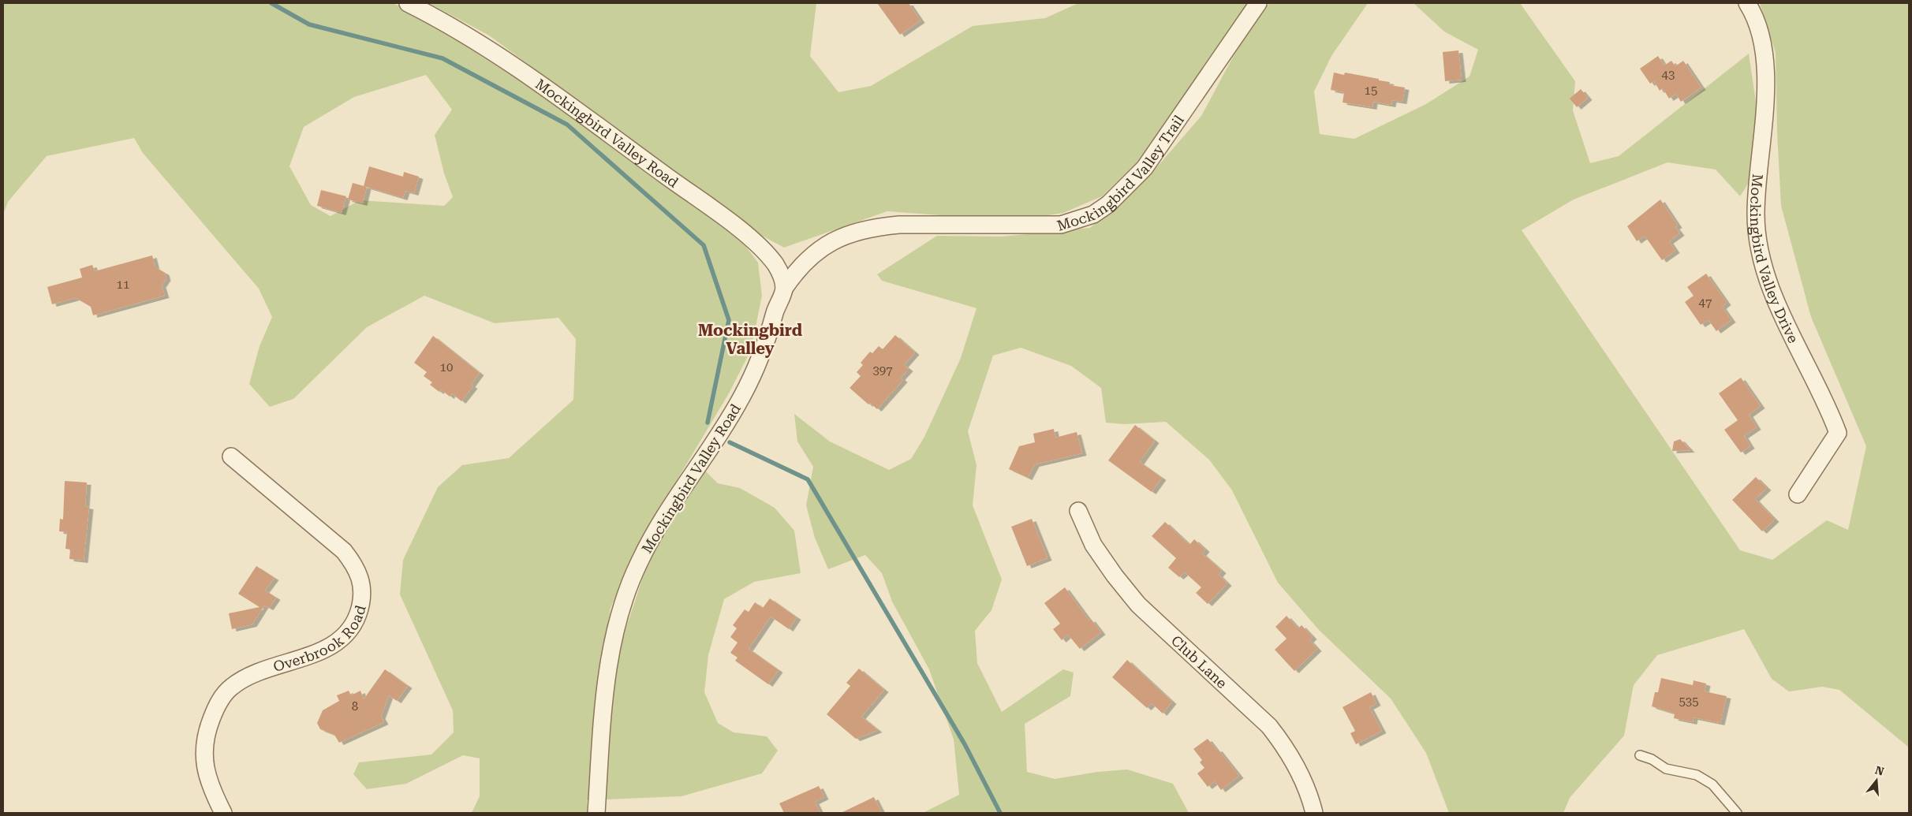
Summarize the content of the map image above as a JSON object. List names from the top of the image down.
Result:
{
  "streets": {
    "street": [
      "Mockingbird Valley Road",
      "Mockingbird Valley Trail",
      "Mockingbird Valley Drive",
      "Overbrook Road",
      "Club Lane"
    ]
  },
  "crossings": [
    ["Mockingbird Valley Road", "Mockingbird Valley Trail"]
  ],
  "districts": ["Mockingbird Valley"],
  "house_numbers": [
    "43",
    "15",
    "11",
    "47",
    "10",
    "397",
    "535",
    "8"
  ],
  "north": "top"
}
